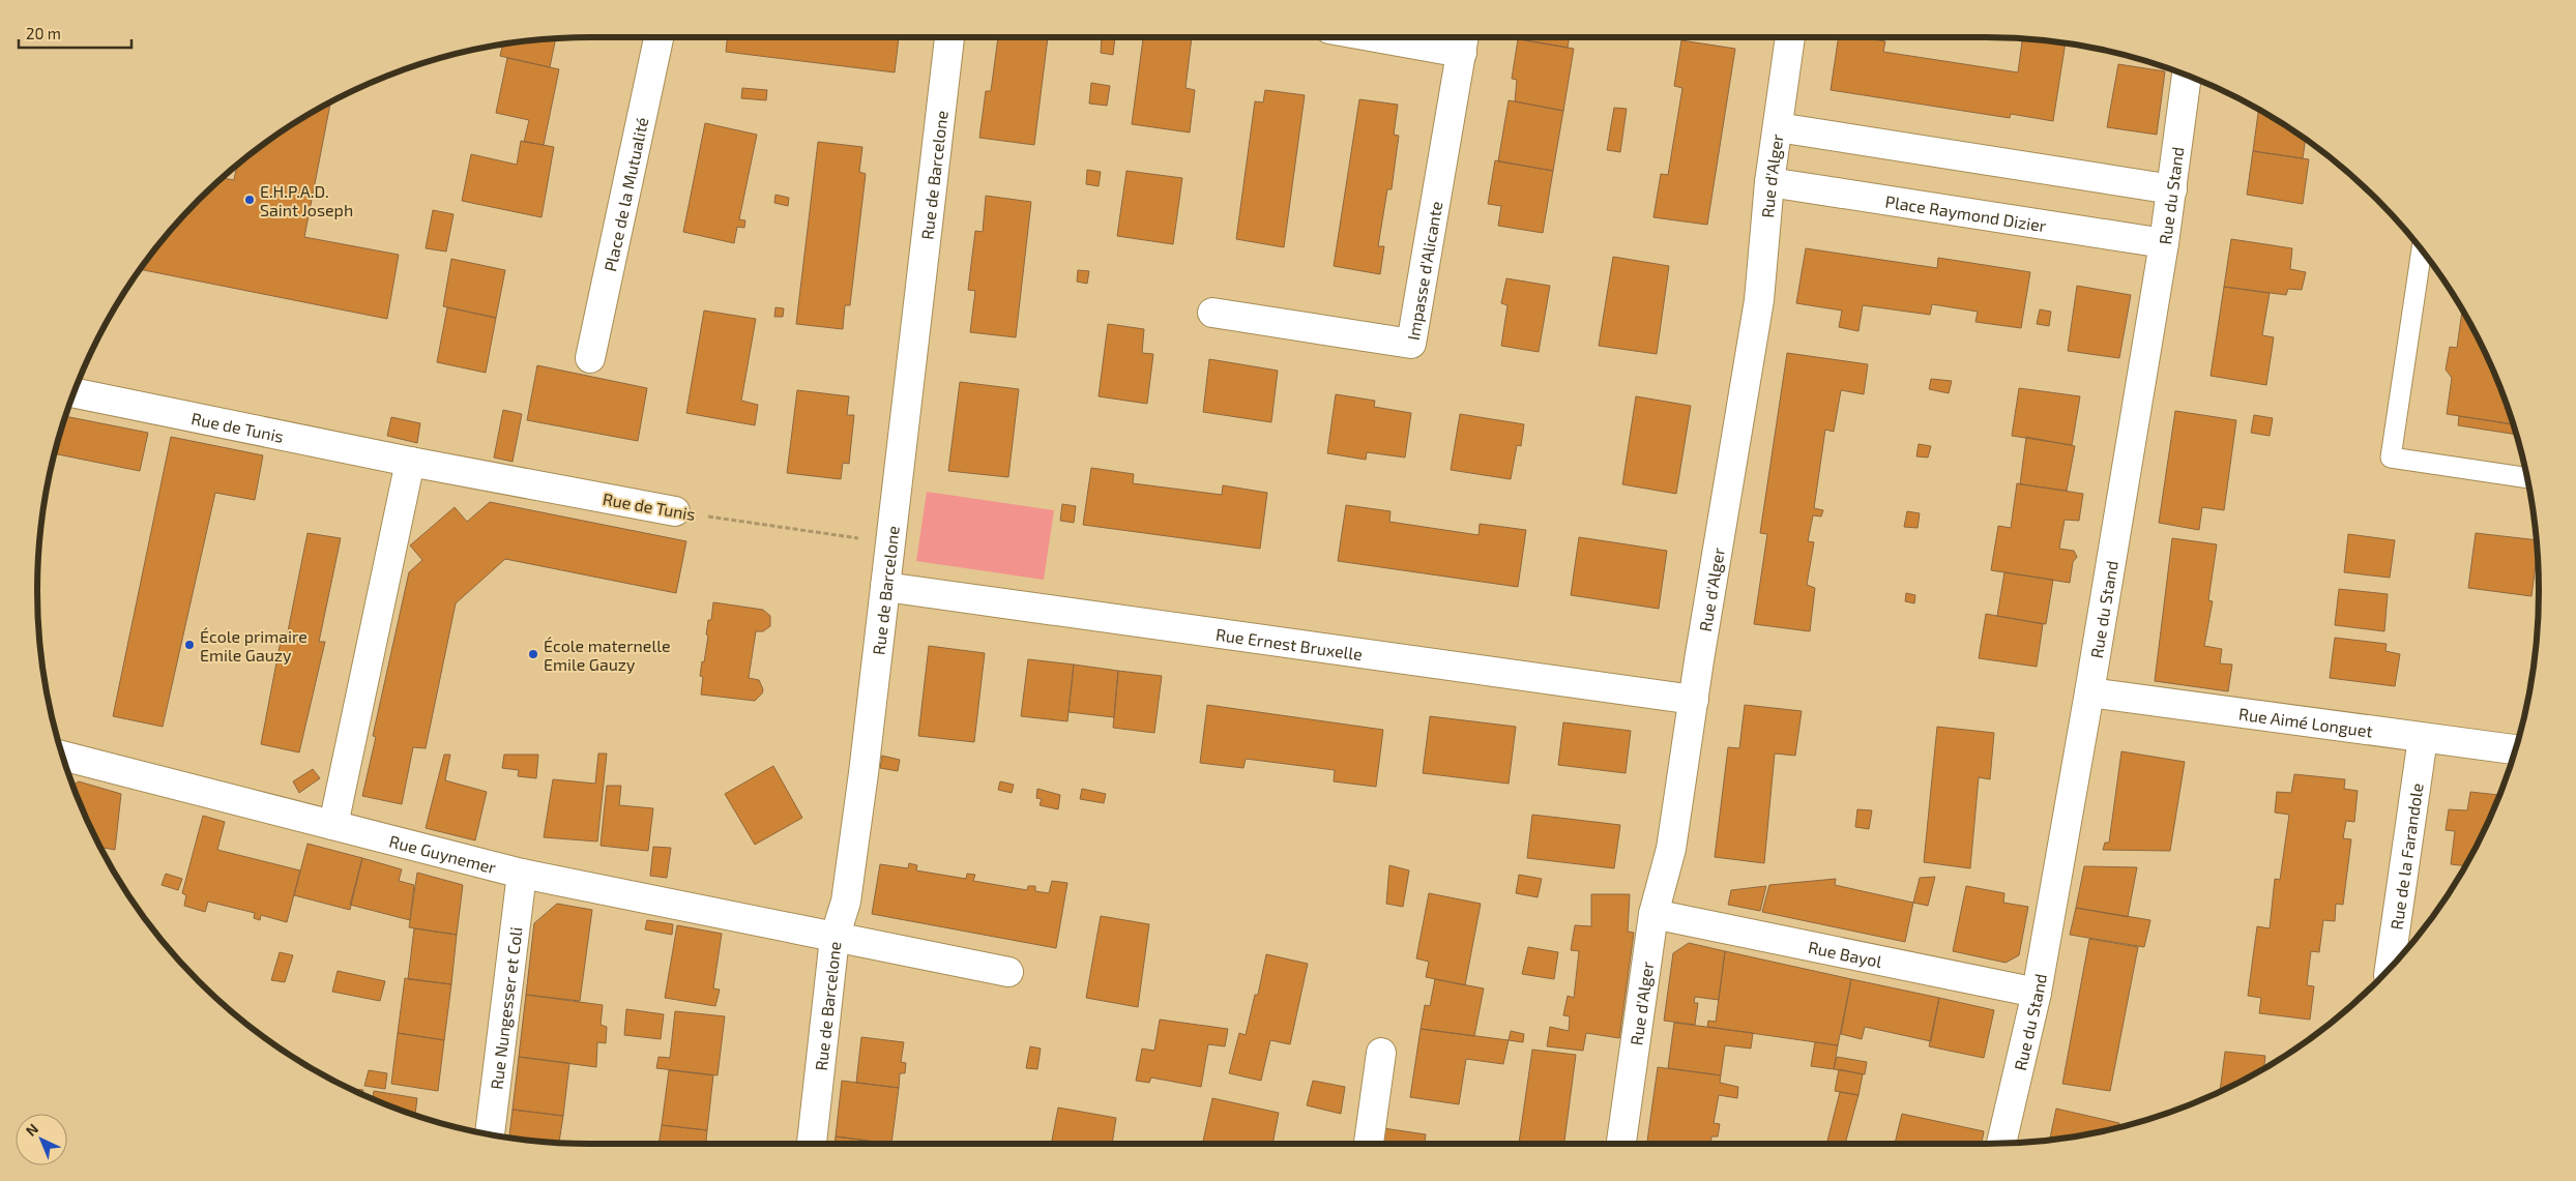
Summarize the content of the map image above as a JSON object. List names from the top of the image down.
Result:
{
  "streets": {
    "street": [
      "Rue de Barcelone",
      "Rue d'Alger",
      "Place de la Mutualité",
      "Rue du Stand",
      "Place Raymond Dizier",
      "Impasse d'Alicante",
      "Rue de Tunis",
      "Rue Ernest Bruxelle",
      "Rue Aimé Longuet",
      "Rue Guynemer",
      "Rue de la Farandole",
      "Rue Bayol",
      "Rue Nungesser et Coli"
    ]
  },
  "crossings": [
    ["Rue de Barcelone", "Rue de Tunis"],
    ["Rue de Barcelone", "Rue Ernest Bruxelle"],
    ["Rue de Barcelone", "Rue Guynemer"],
    ["Rue d'Alger", "Place Raymond Dizier"],
    ["Rue d'Alger", "Rue Ernest Bruxelle"],
    ["Rue d'Alger", "Rue Bayol"],
    ["Rue du Stand", "Place Raymond Dizier"],
    ["Rue du Stand", "Rue Aimé Longuet"],
    ["Rue du Stand", "Rue Bayol"],
    ["Rue Aimé Longuet", "Rue de la Farandole"],
    ["Rue Guynemer", "Rue Nungesser et Coli"]
  ],
  "places": ["E.H.P.A.D. Saint Joseph", "École primaire Emile Gauzy", "École maternelle Emile Gauzy"],
  "scale_bar": "20 m",
  "north": "top left"
}
